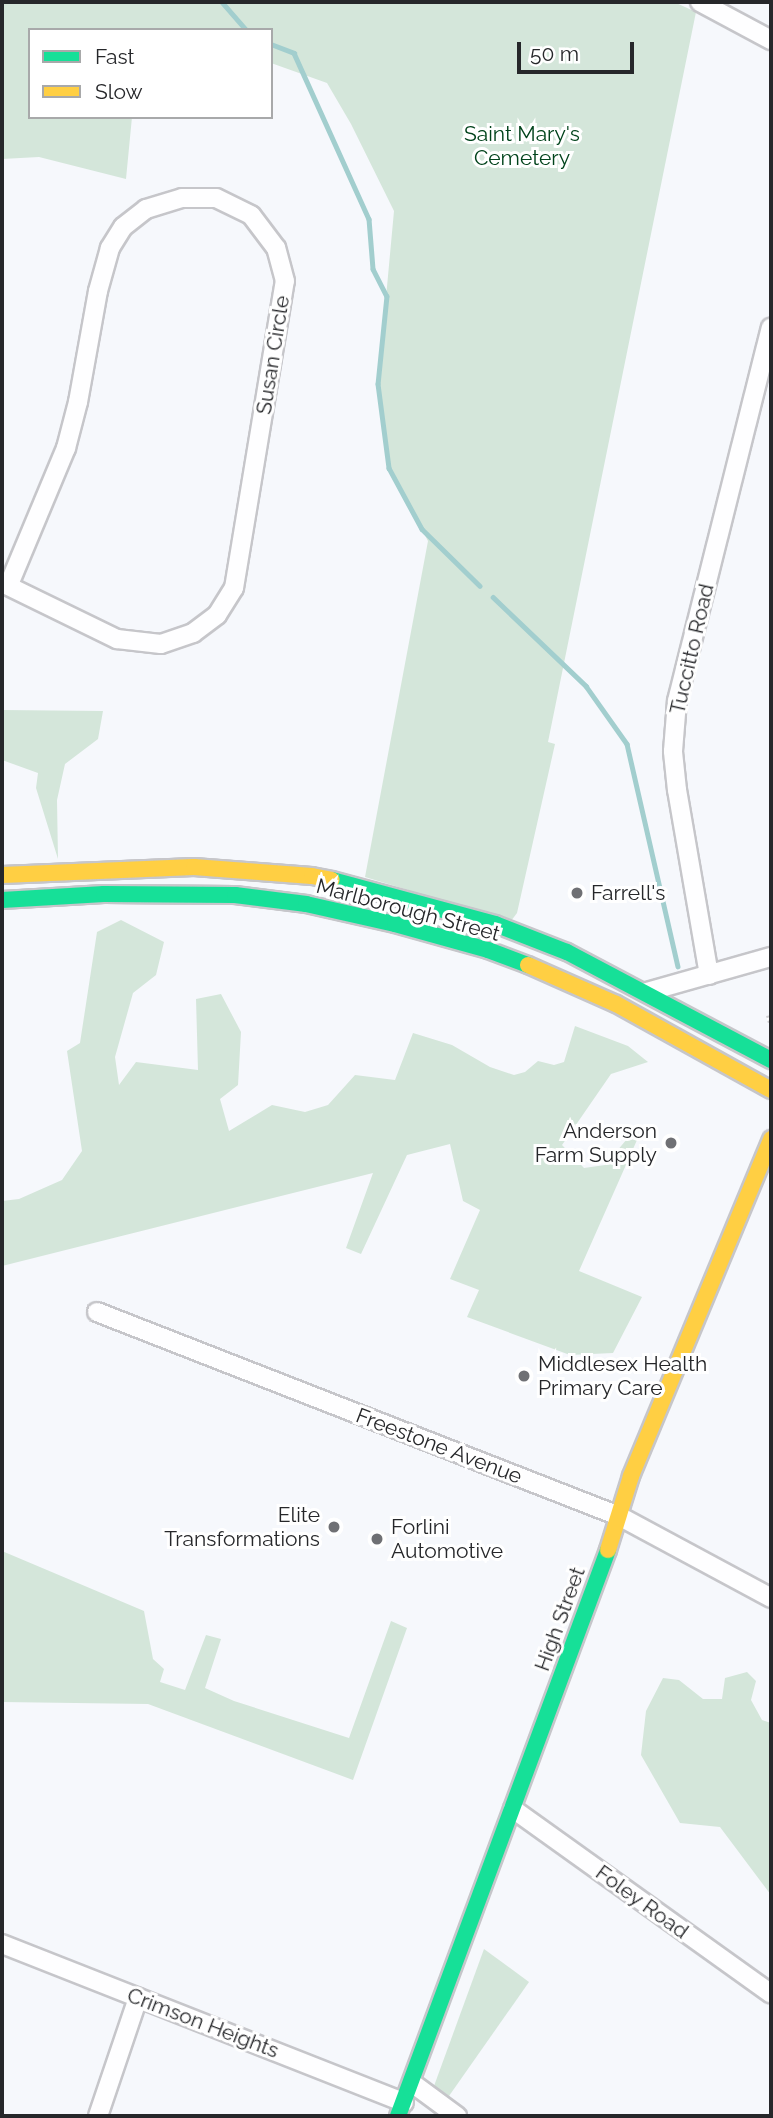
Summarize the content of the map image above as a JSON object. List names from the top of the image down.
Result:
{
  "streets": {
    "main road": ["Marlborough Street", "High Street"],
    "street": [
      "Susan Circle",
      "Tuccitto Road",
      "Freestone Avenue",
      "Foley Road",
      "Crimson Heights"
    ]
  },
  "crossings": [
    ["Freestone Avenue", "High Street"],
    ["High Street", "Foley Road"],
    ["High Street", "Crimson Heights"]
  ],
  "parks": ["Saint Mary's Cemetery"],
  "places": [
    "Farrell's",
    "Anderson Farm Supply",
    "Middlesex Health Primary Care",
    "Elite Transformations",
    "Forlini Automotive"
  ],
  "legend": ["Fast", "Slow"],
  "scale_bar": "50 m"
}
